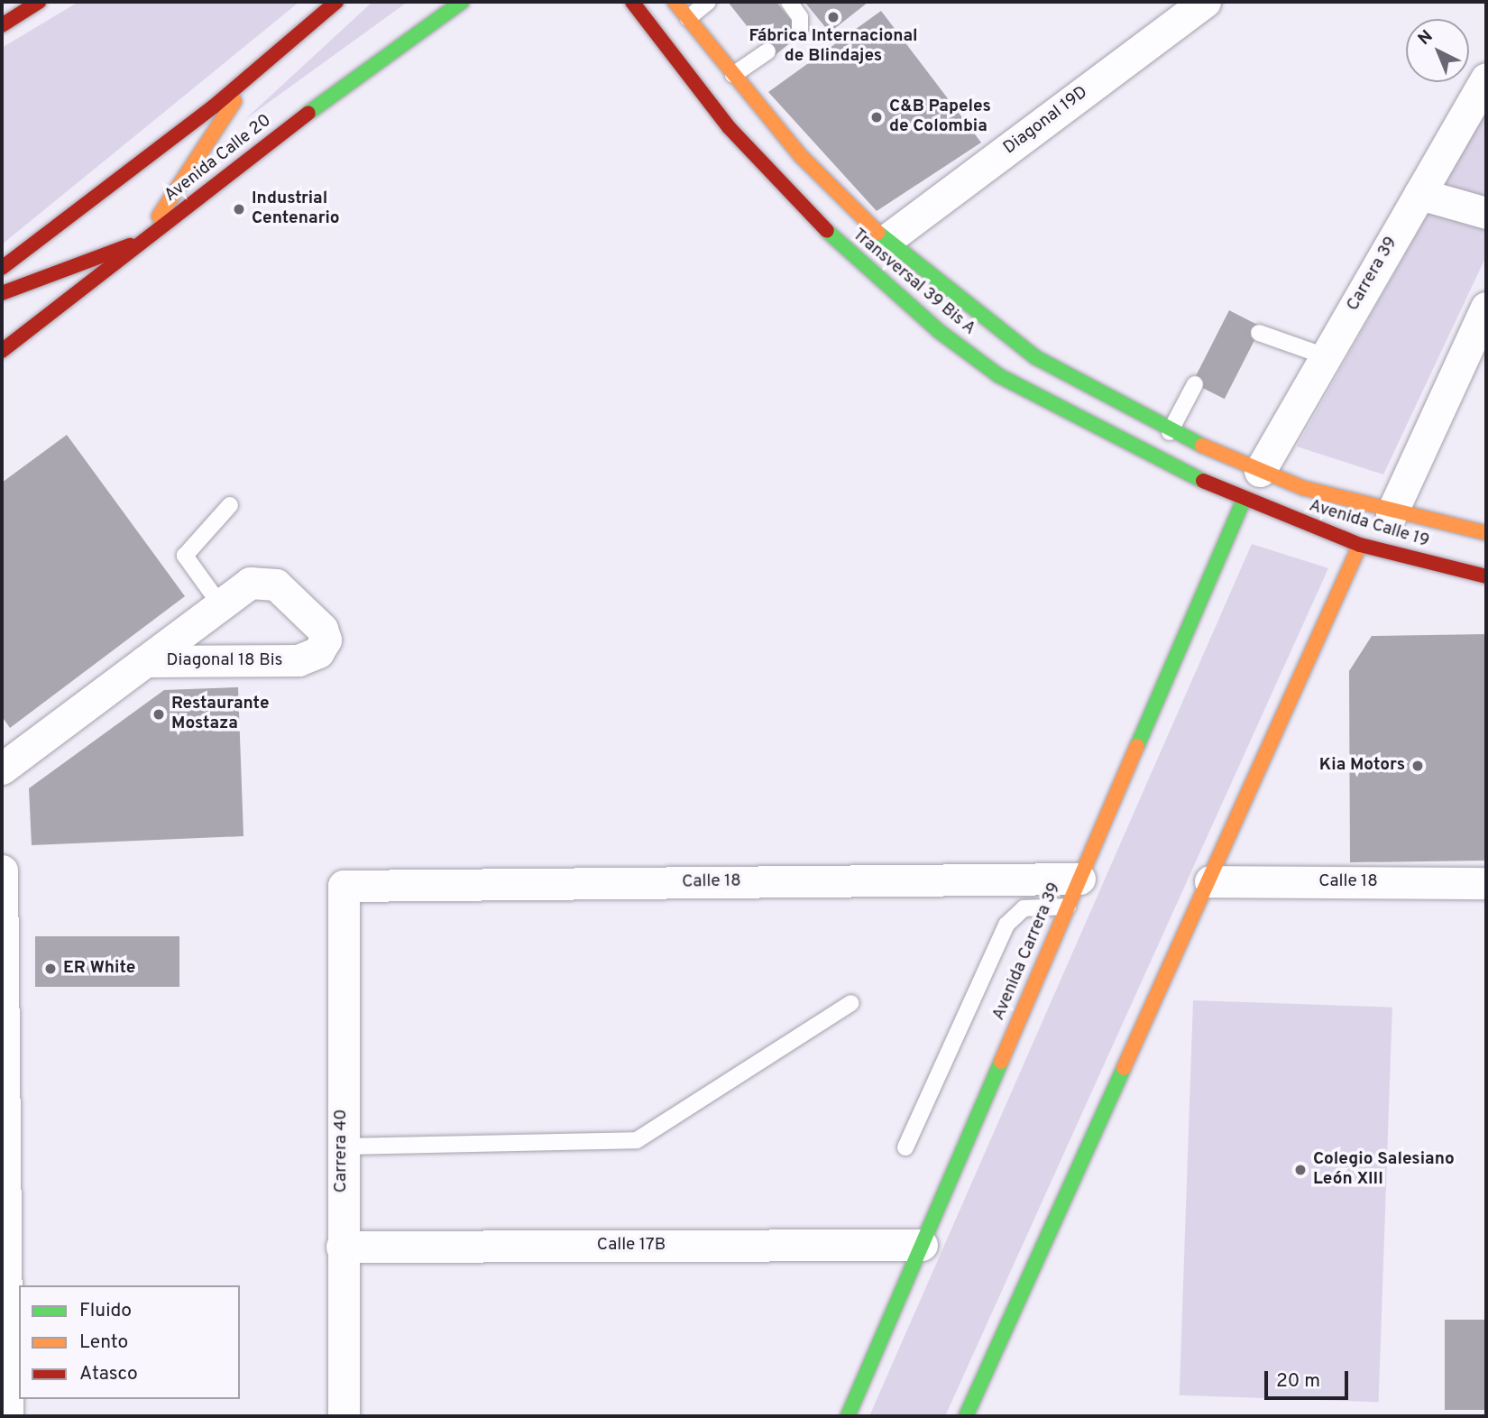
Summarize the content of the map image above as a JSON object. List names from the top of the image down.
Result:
{
  "streets": {
    "main road": [
      "Avenida Calle 20",
      "Transversal 39 Bis A",
      "Avenida Calle 19",
      "Avenida Carrera 39"
    ],
    "street": [
      "Diagonal 19D",
      "Carrera 39",
      "Diagonal 18 Bis",
      "Calle 18",
      "Carrera 40",
      "Calle 17B"
    ]
  },
  "crossings": [
    ["Diagonal 19D", "Transversal 39 Bis A"],
    ["Carrera 39", "Transversal 39 Bis A"],
    ["Carrera 39", "Avenida Calle 19"],
    ["Transversal 39 Bis A", "Avenida Calle 19"],
    ["Transversal 39 Bis A", "Avenida Carrera 39"],
    ["Avenida Calle 19", "Avenida Carrera 39"],
    ["Calle 18", "Avenida Carrera 39"],
    ["Calle 18", "Carrera 40"],
    ["Avenida Carrera 39", "Calle 17B"],
    ["Carrera 40", "Calle 17B"]
  ],
  "places": [
    "Fábrica Internacional de Blindajes",
    "C&B Papeles de Colombia",
    "Industrial Centenario",
    "Restaurante Mostaza",
    "Kia Motors",
    "ER White",
    "Colegio Salesiano León XIII"
  ],
  "legend": ["Fluido", "Lento", "Atasco"],
  "scale_bar": "20 m",
  "north": "top left"
}
